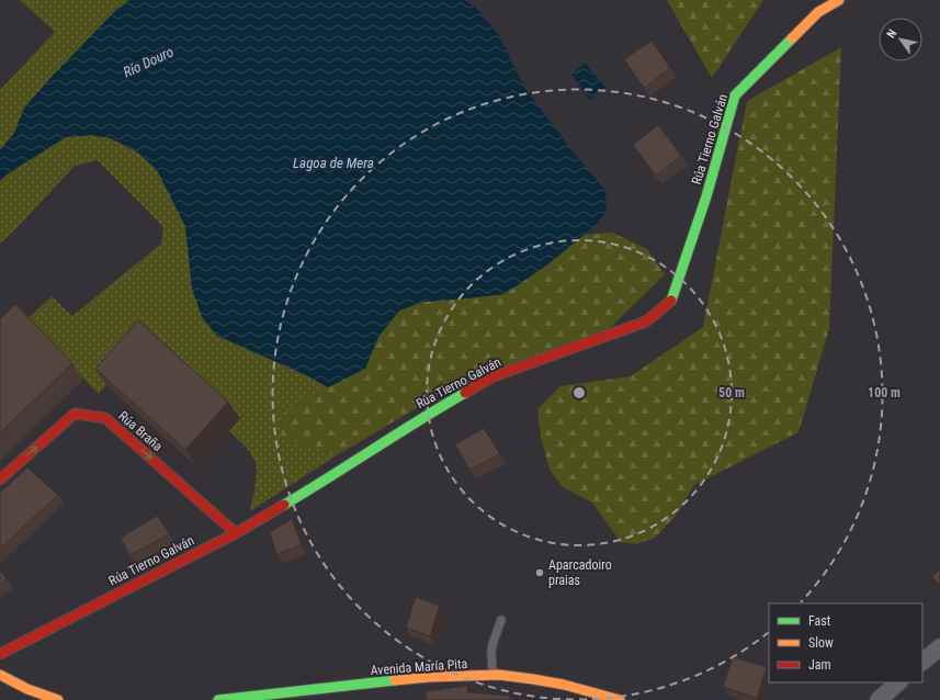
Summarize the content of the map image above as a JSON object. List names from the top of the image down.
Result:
{
  "streets": {
    "street": ["Rúa Tierno Galván", "Rúa Braña", "Avenida María Pita"]
  },
  "crossings": [
    ["Rúa Tierno Galván", "Rúa Braña"]
  ],
  "water": ["Río Douro", "Lagoa de Mera"],
  "places": ["Aparcadoiro praias"],
  "legend": ["Fast", "Slow", "Jam"],
  "north": "top left",
  "rings": ["50 m", "100 m"]
}
